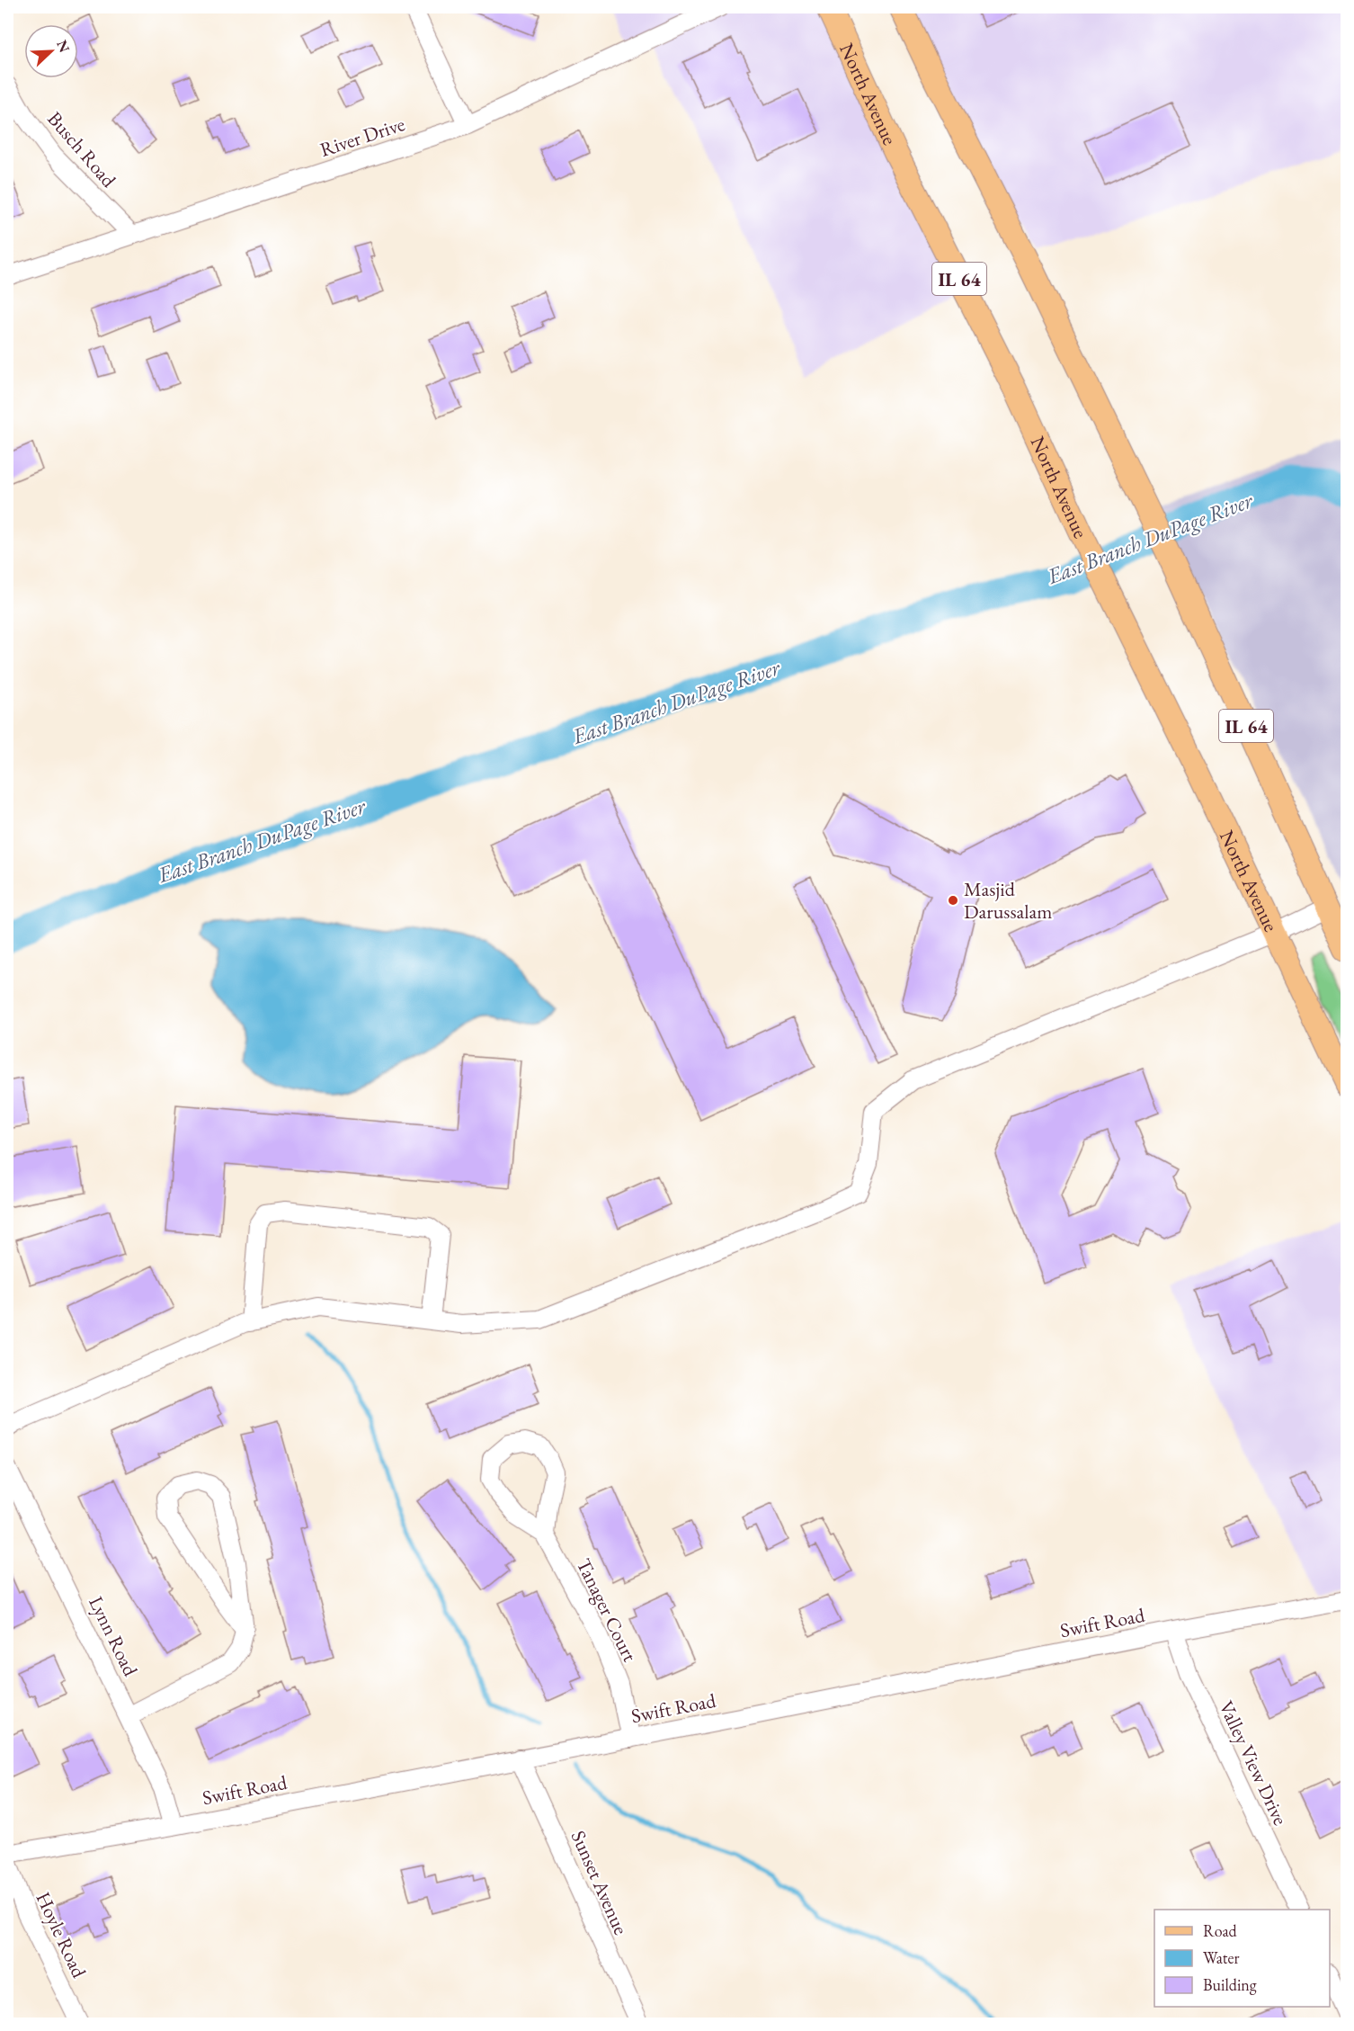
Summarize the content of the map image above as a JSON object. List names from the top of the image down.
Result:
{
  "streets": {
    "main road": ["North Avenue", "IL 64"],
    "street": [
      "River Drive",
      "Busch Road",
      "Tanager Court",
      "Swift Road",
      "Lynn Road",
      "Valley View Drive",
      "Sunset Avenue",
      "Hoyle Road"
    ]
  },
  "crossings": [
    ["River Drive", "Busch Road"],
    ["Tanager Court", "Swift Road"],
    ["Swift Road", "Lynn Road"],
    ["Swift Road", "Valley View Drive"],
    ["Swift Road", "Sunset Avenue"]
  ],
  "water": ["East Branch DuPage River"],
  "places": ["Masjid Darussalam"],
  "legend": ["Road", "Water", "Building"],
  "north": "top right"
}
